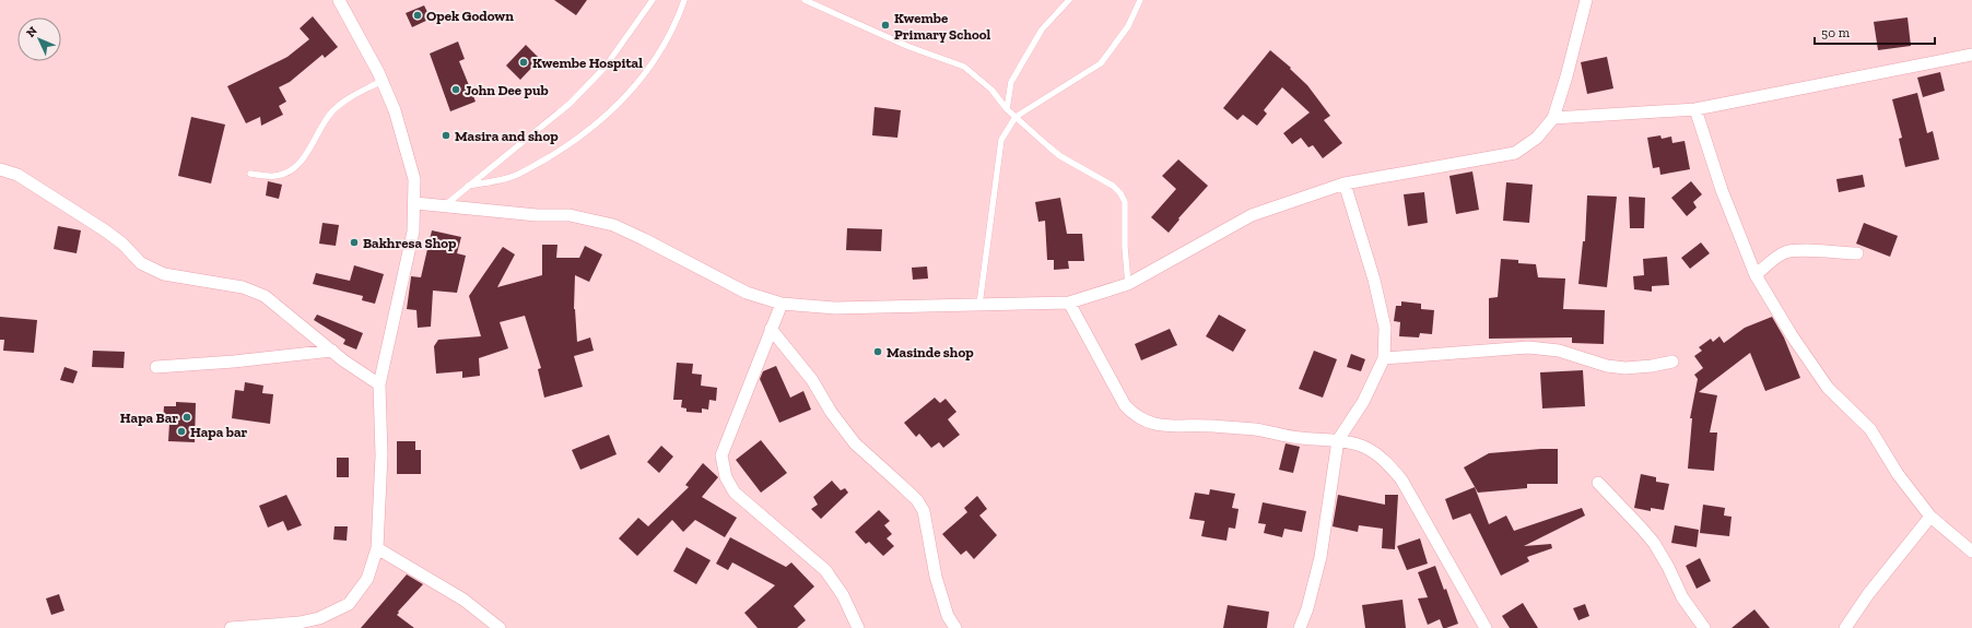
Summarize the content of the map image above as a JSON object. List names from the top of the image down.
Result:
{
  "places": [
    "Opek Godown",
    "Kwembe Primary School",
    "Kwembe Hospital",
    "John Dee pub",
    "Masira and shop",
    "Bakhresa Shop",
    "Masinde shop",
    "Hapa Bar",
    "Hapa bar"
  ],
  "scale_bar": "50 m",
  "north": "top left"
}
